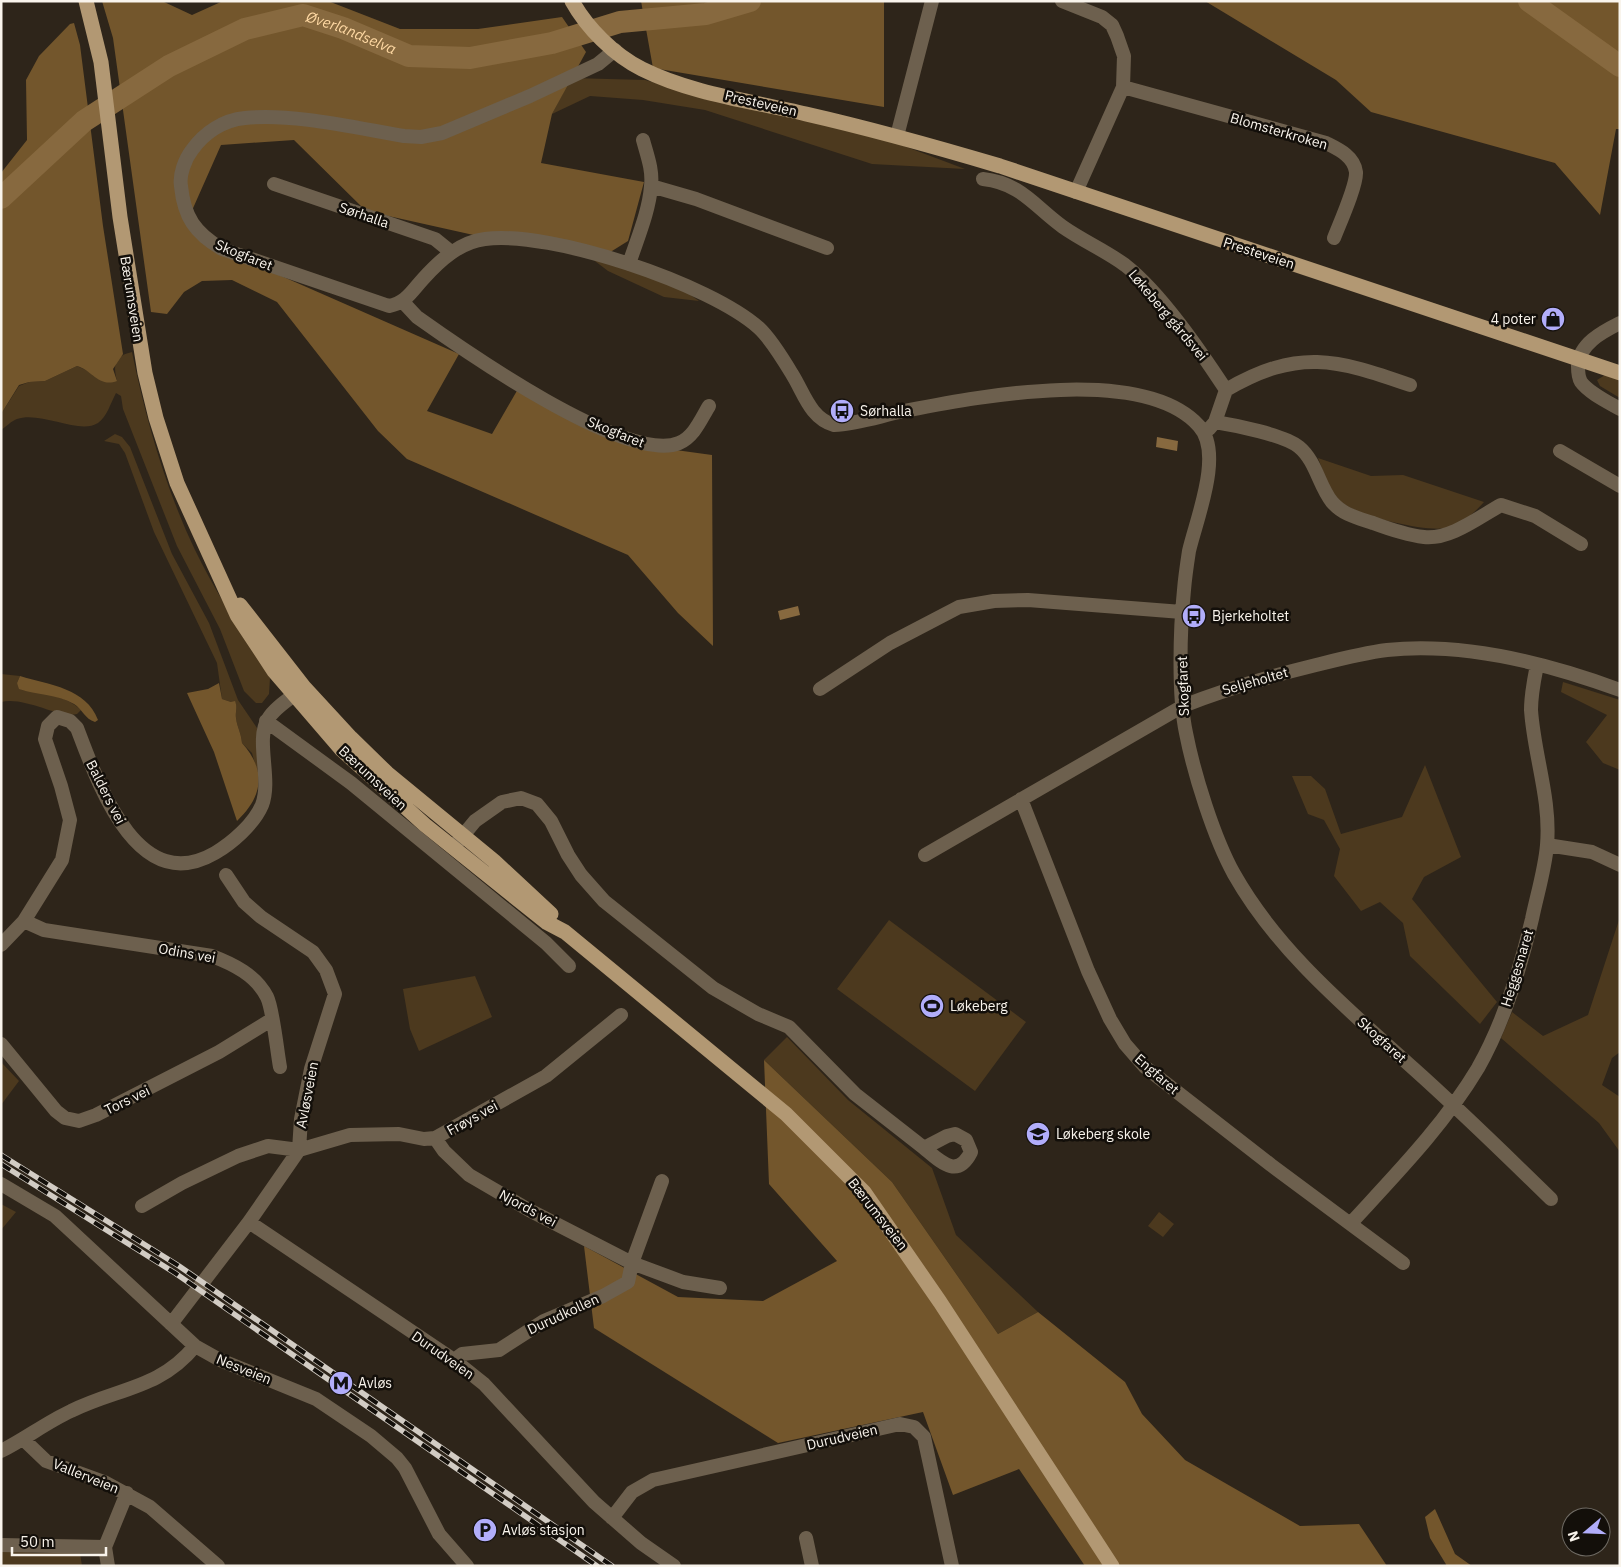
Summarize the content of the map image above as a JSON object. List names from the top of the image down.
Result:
{
  "streets": {
    "main road": ["Presteveien", "Bærumsveien"],
    "street": [
      "Blomsterkroken",
      "Sørhalla",
      "Skogfaret",
      "Løkeberg gårdsvei",
      "Seljeholtet",
      "Balders vei",
      "Odins vei",
      "Heggesnaret",
      "Engfaret",
      "Avløsveien",
      "Tors vei",
      "Frøys vei",
      "Njords vei",
      "Durudkollen",
      "Durudveien",
      "Nesveien",
      "Vallerveien"
    ]
  },
  "crossings": [
    ["Presteveien", "Skogfaret"],
    ["Skogfaret", "Seljeholtet"],
    ["Skogfaret", "Heggesnaret"],
    ["Bærumsveien", "Balders vei"],
    ["Seljeholtet", "Heggesnaret"],
    ["Seljeholtet", "Engfaret"],
    ["Balders vei", "Odins vei"],
    ["Odins vei", "Tors vei"],
    ["Heggesnaret", "Engfaret"],
    ["Avløsveien", "Frøys vei"],
    ["Frøys vei", "Njords vei"],
    ["Njords vei", "Durudkollen"],
    ["Durudkollen", "Durudveien"]
  ],
  "water": ["Øverlandselva"],
  "places": {
    "shop": ["4 poter"],
    "bus stop": ["Sørhalla", "Bjerkeholtet"],
    "sports": ["Løkeberg"],
    "school or university": ["Løkeberg skole"],
    "metro station": ["Avløs"],
    "parking": ["Avløs stasjon"]
  },
  "scale_bar": "50 m",
  "north": "left"
}
